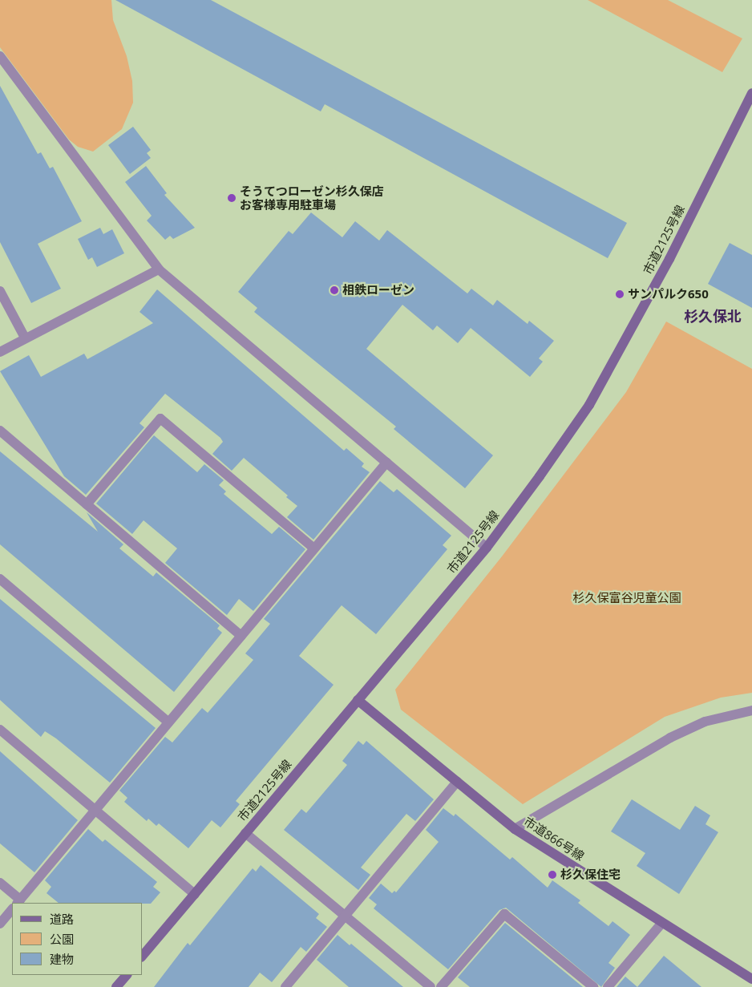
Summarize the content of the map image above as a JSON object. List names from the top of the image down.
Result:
{
  "streets": {
    "street": ["市道2125号線", "市道866号線"]
  },
  "crossings": [
    ["市道2125号線", "市道866号線"]
  ],
  "districts": ["杉久保北"],
  "parks": ["杉久保富谷児童公園"],
  "places": [
    "そうてつローゼン杉久保店 お客様専用駐車場",
    "相鉄ローゼン",
    "サンパルク650",
    "杉久保住宅"
  ],
  "legend": ["道路", "公園", "建物"]
}
